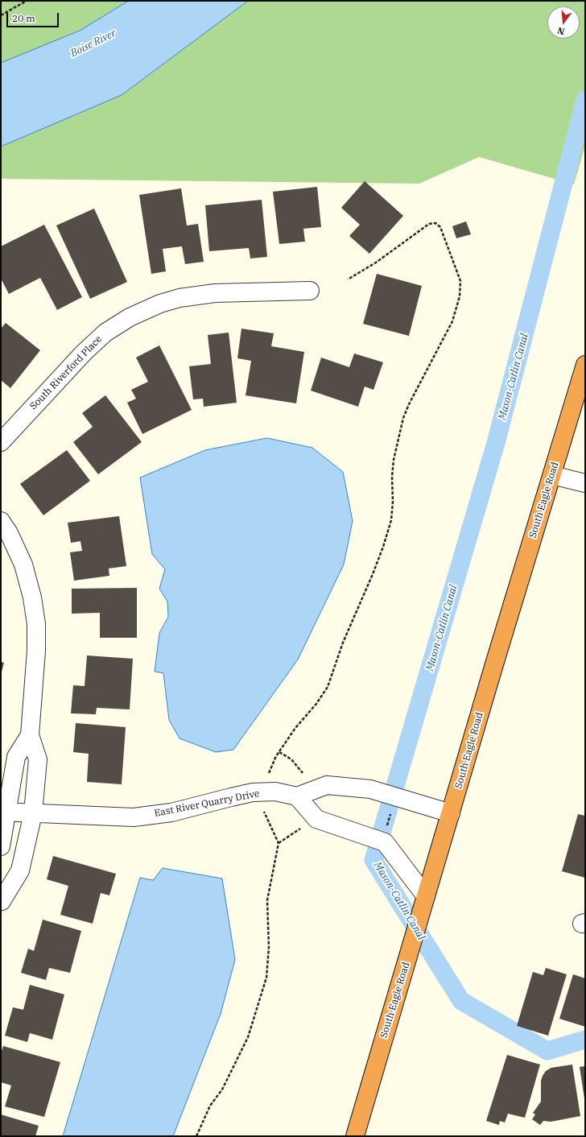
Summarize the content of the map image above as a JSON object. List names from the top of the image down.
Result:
{
  "streets": {
    "highway": ["South Eagle Road"],
    "street": ["South Riverford Place", "East River Quarry Drive"]
  },
  "water": ["Boise River", "Mason-Catlin Canal"],
  "scale_bar": "20 m",
  "north": "bottom"
}
